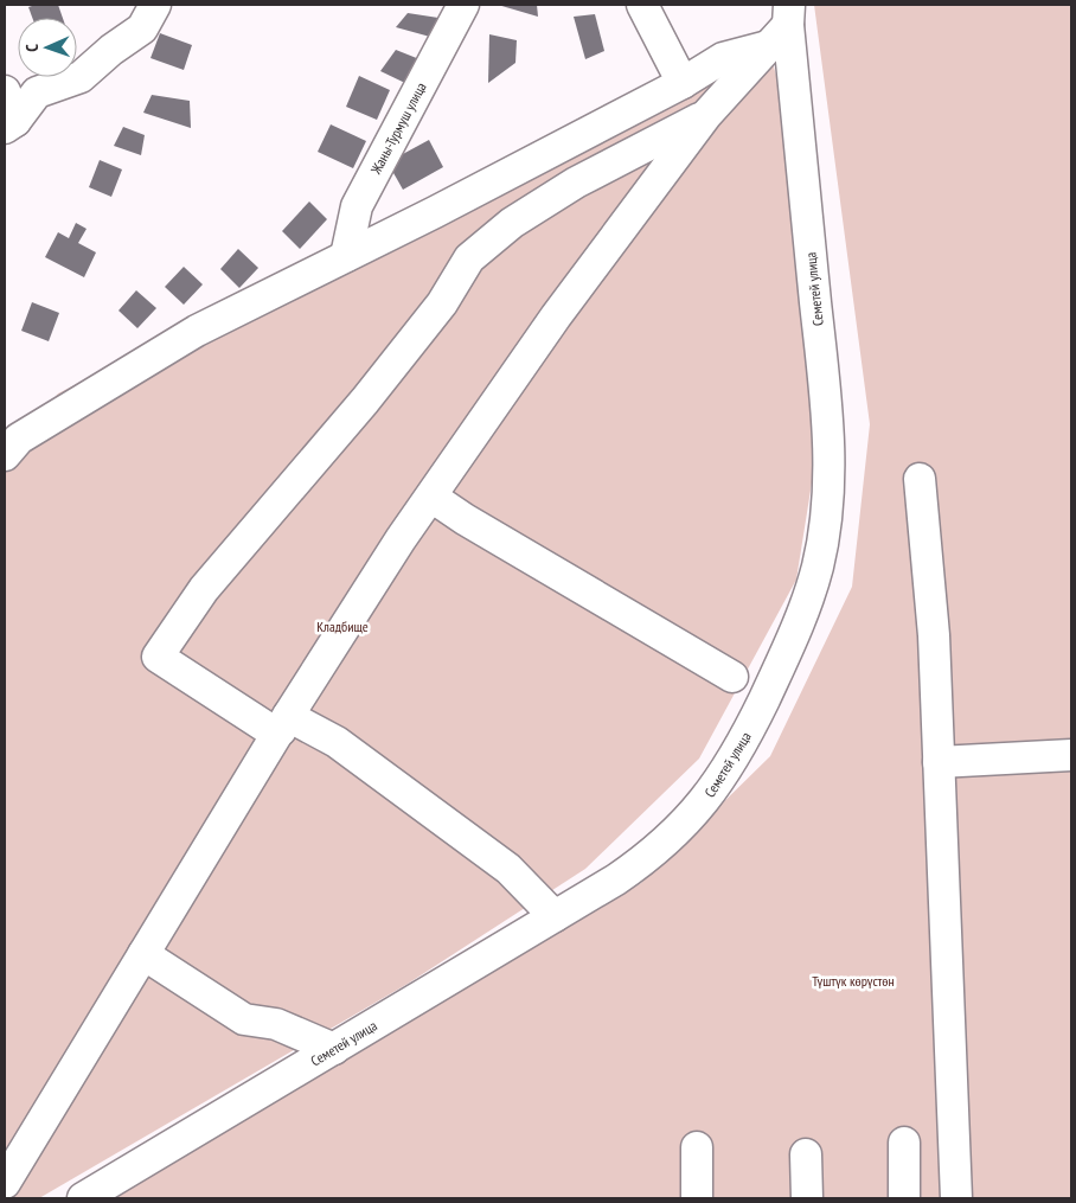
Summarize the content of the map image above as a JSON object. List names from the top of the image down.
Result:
{
  "streets": {
    "street": ["Жаны-Турмуш улица", "Семетей улица"]
  },
  "parks": ["Кладбище", "Түштүк көрүстөн"],
  "north": "left"
}
